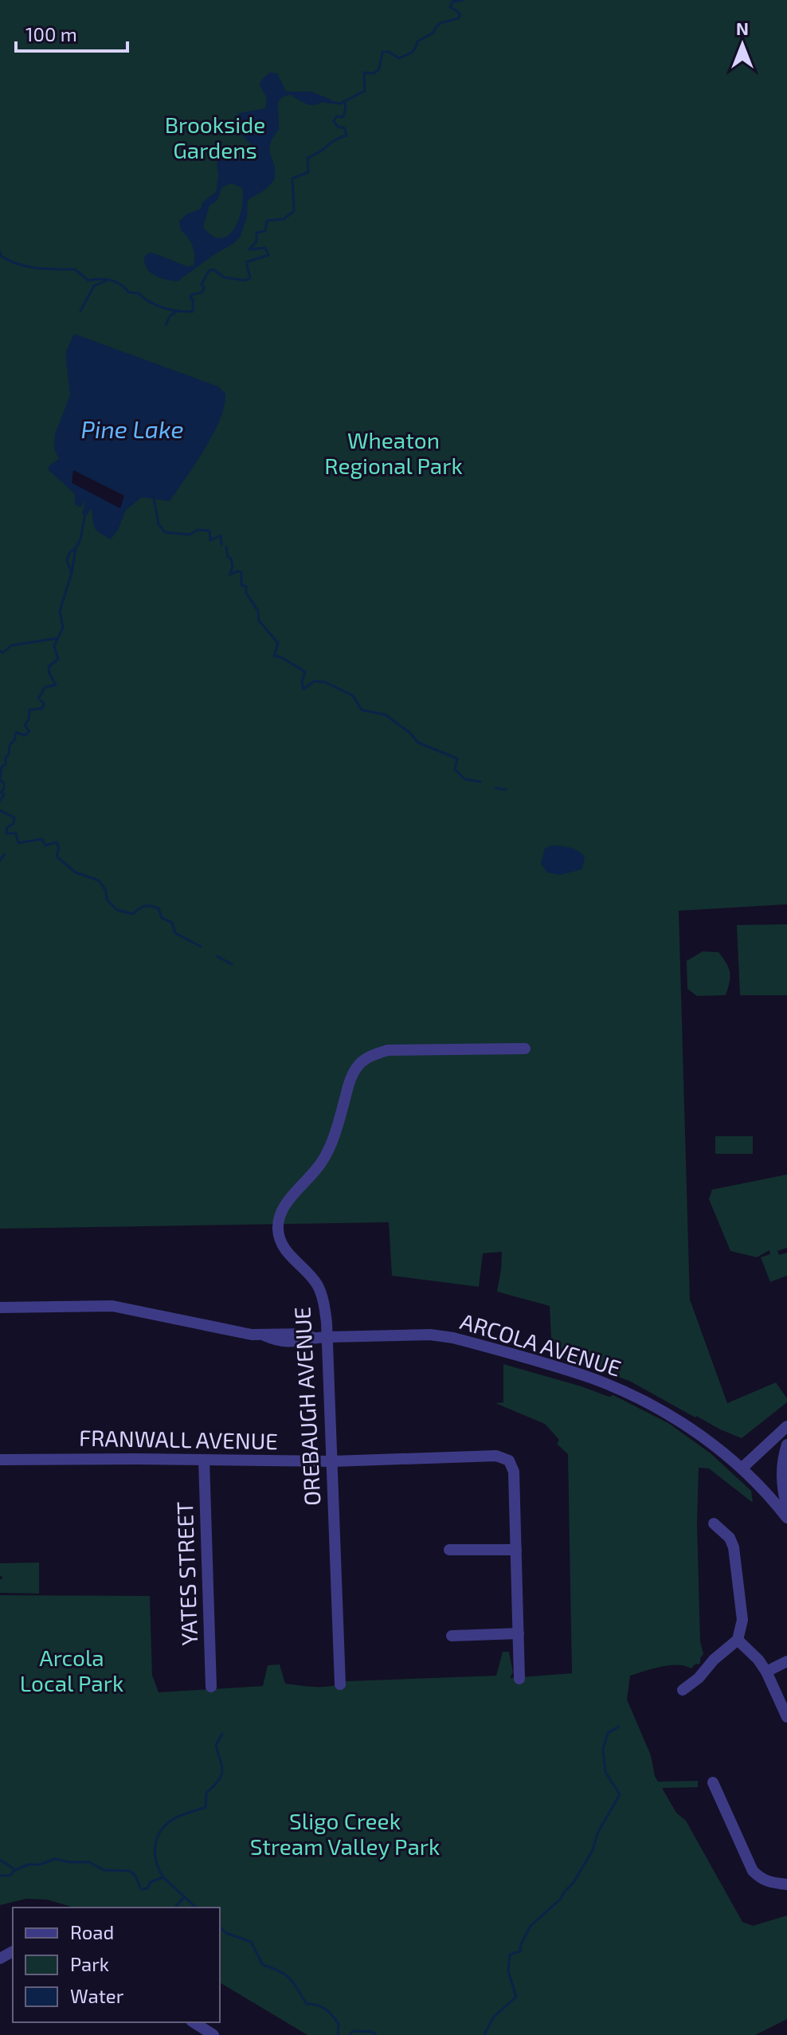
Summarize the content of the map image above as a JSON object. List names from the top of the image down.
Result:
{
  "streets": {
    "street": [
      "ARCOLA AVENUE",
      "OREBAUGH AVENUE",
      "FRANWALL AVENUE",
      "YATES STREET"
    ]
  },
  "crossings": [
    ["ARCOLA AVENUE", "OREBAUGH AVENUE"],
    ["OREBAUGH AVENUE", "FRANWALL AVENUE"],
    ["FRANWALL AVENUE", "YATES STREET"]
  ],
  "water": ["Pine Lake"],
  "parks": [
    "Brookside Gardens",
    "Wheaton Regional Park",
    "Arcola Local Park",
    "Sligo Creek Stream Valley Park"
  ],
  "legend": ["Road", "Park", "Water"],
  "scale_bar": "100 m",
  "north": "top"
}
